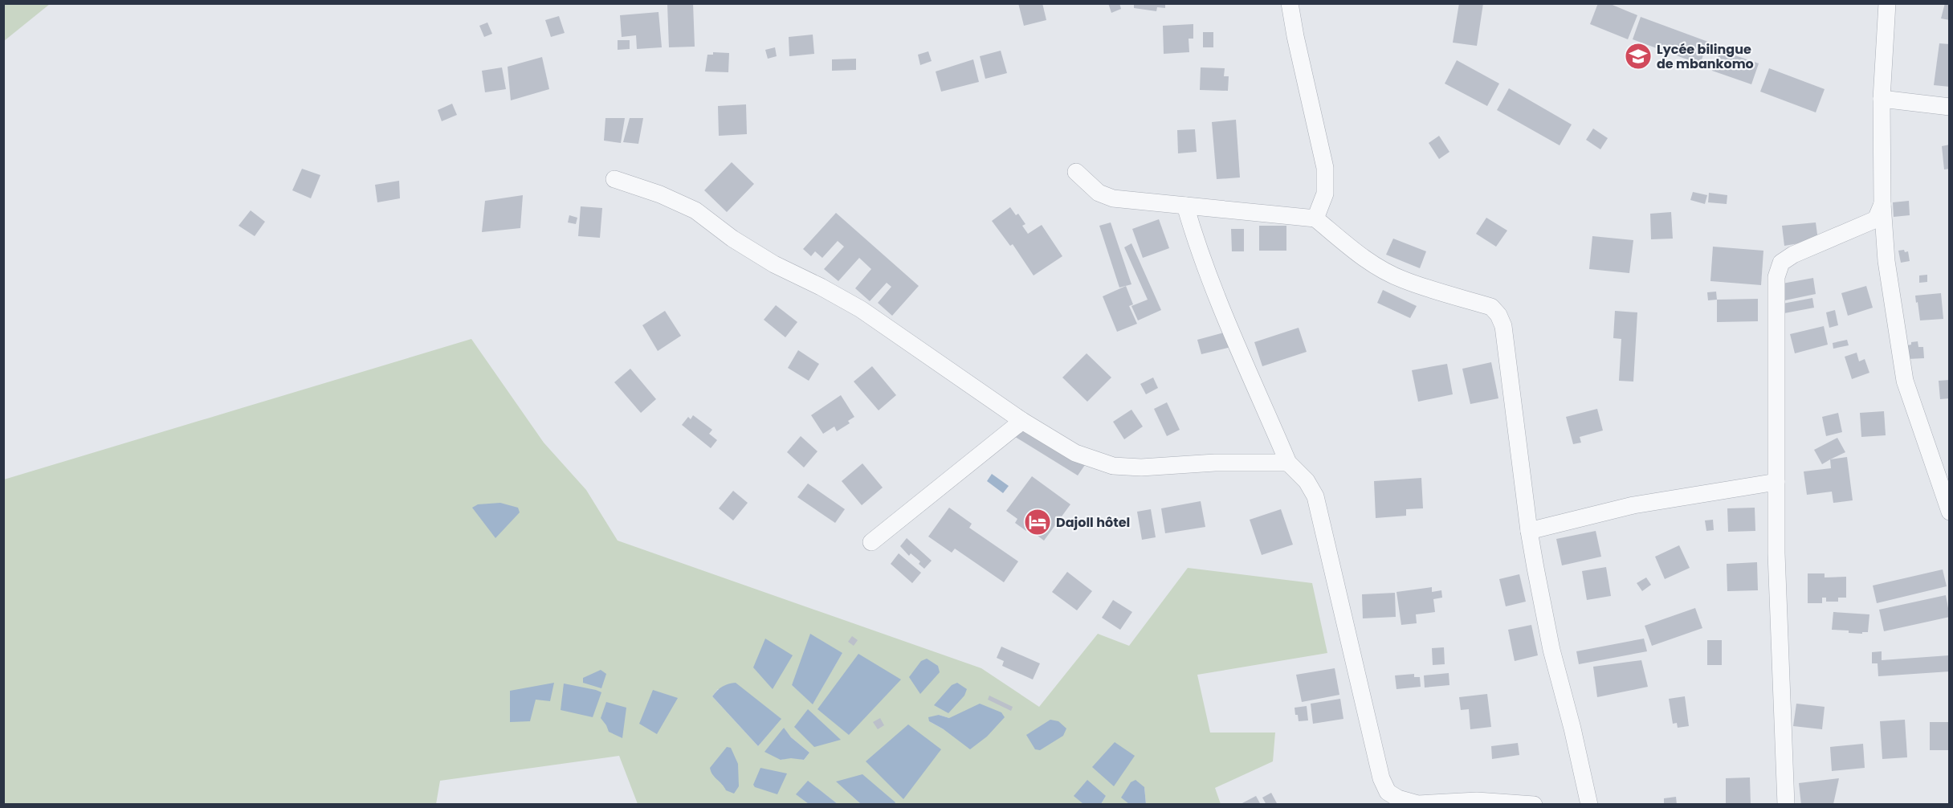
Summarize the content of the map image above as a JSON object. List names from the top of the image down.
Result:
{
  "places": {
    "school or university": ["Lycée bilingue de mbankomo"],
    "hotel": ["Dajoll hôtel"]
  }
}
